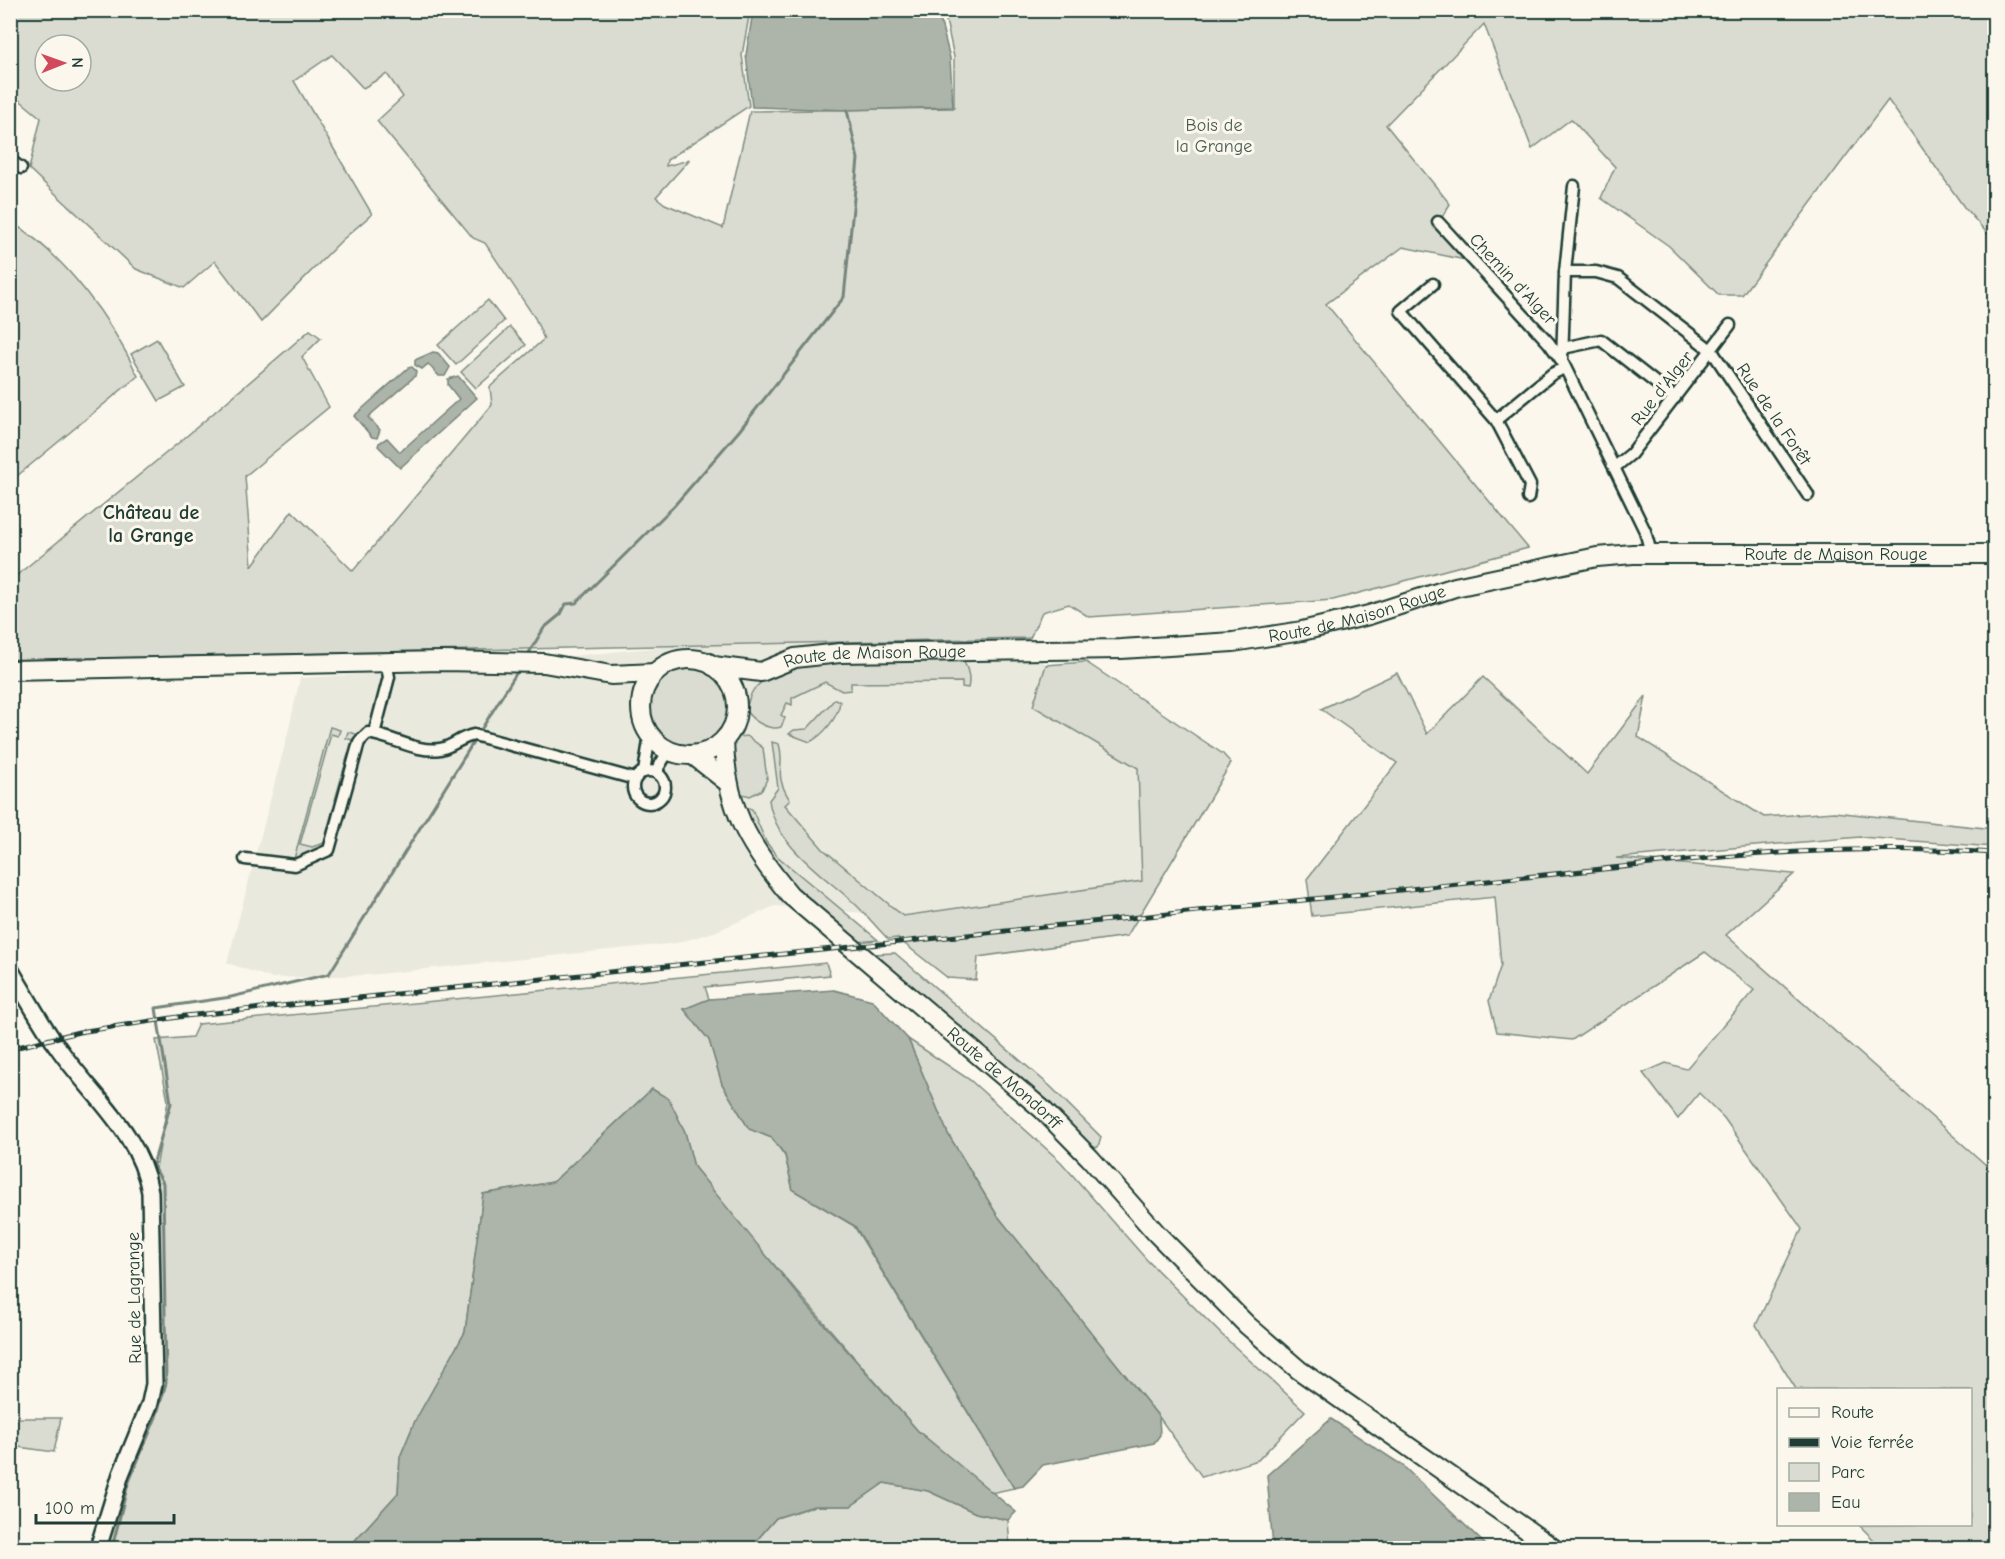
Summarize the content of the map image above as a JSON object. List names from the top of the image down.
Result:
{
  "streets": {
    "main road": ["Route de Maison Rouge", "Route de Mondorff"],
    "street": [
      "Chemin d'Alger",
      "Rue d'Alger",
      "Rue de la Forêt",
      "Rue de Lagrange"
    ]
  },
  "crossings": [
    ["Rue d'Alger", "Rue de la Forêt"]
  ],
  "districts": ["Château de la Grange"],
  "parks": ["Bois de la Grange"],
  "legend": [
    "Route",
    "Voie ferrée",
    "Parc",
    "Eau"
  ],
  "scale_bar": "100 m",
  "north": "right"
}
